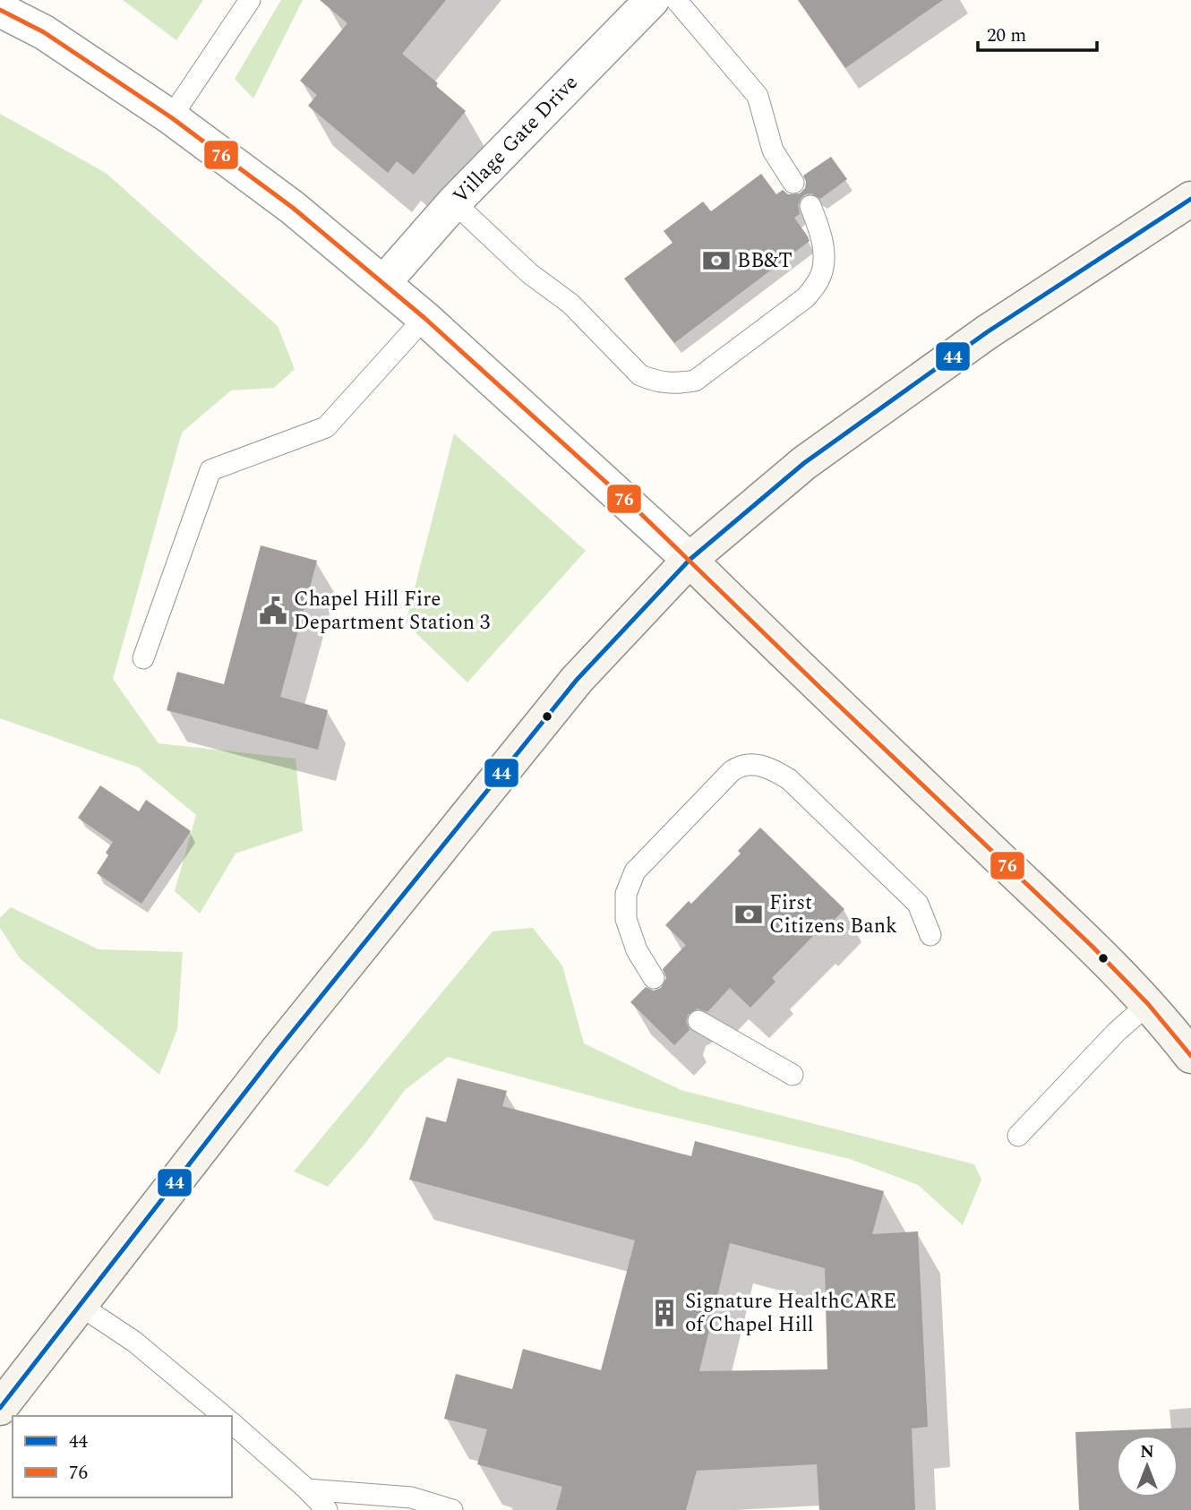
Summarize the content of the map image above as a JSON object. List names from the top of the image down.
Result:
{
  "streets": {
    "street": ["Village Gate Drive"]
  },
  "places": {
    "bank": ["BB&T", "First Citizens Bank"],
    "public building": ["Chapel Hill Fire Department Station 3"],
    "building": ["Signature HealthCARE of Chapel Hill"]
  },
  "lines": ["transit line 76", "transit line 44"],
  "legend": ["44", "76"],
  "scale_bar": "20 m",
  "north": "top"
}
